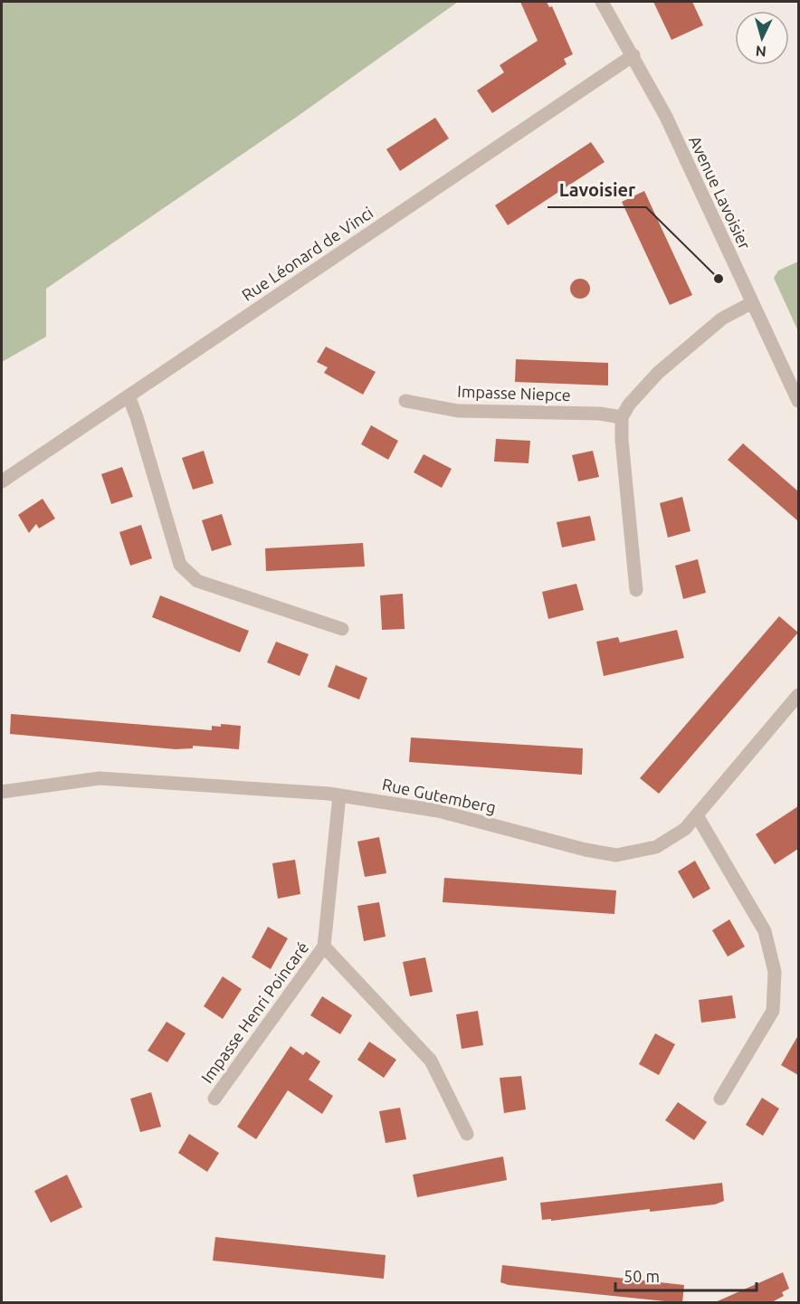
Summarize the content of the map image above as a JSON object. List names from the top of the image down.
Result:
{
  "streets": {
    "street": [
      "Avenue Lavoisier",
      "Rue Léonard de Vinci",
      "Impasse Niepce",
      "Rue Gutemberg",
      "Impasse Henri Poincaré"
    ]
  },
  "crossings": [
    ["Avenue Lavoisier", "Rue Léonard de Vinci"],
    ["Rue Gutemberg", "Impasse Henri Poincaré"]
  ],
  "places": ["Lavoisier"],
  "scale_bar": "50 m",
  "north": "bottom"
}
